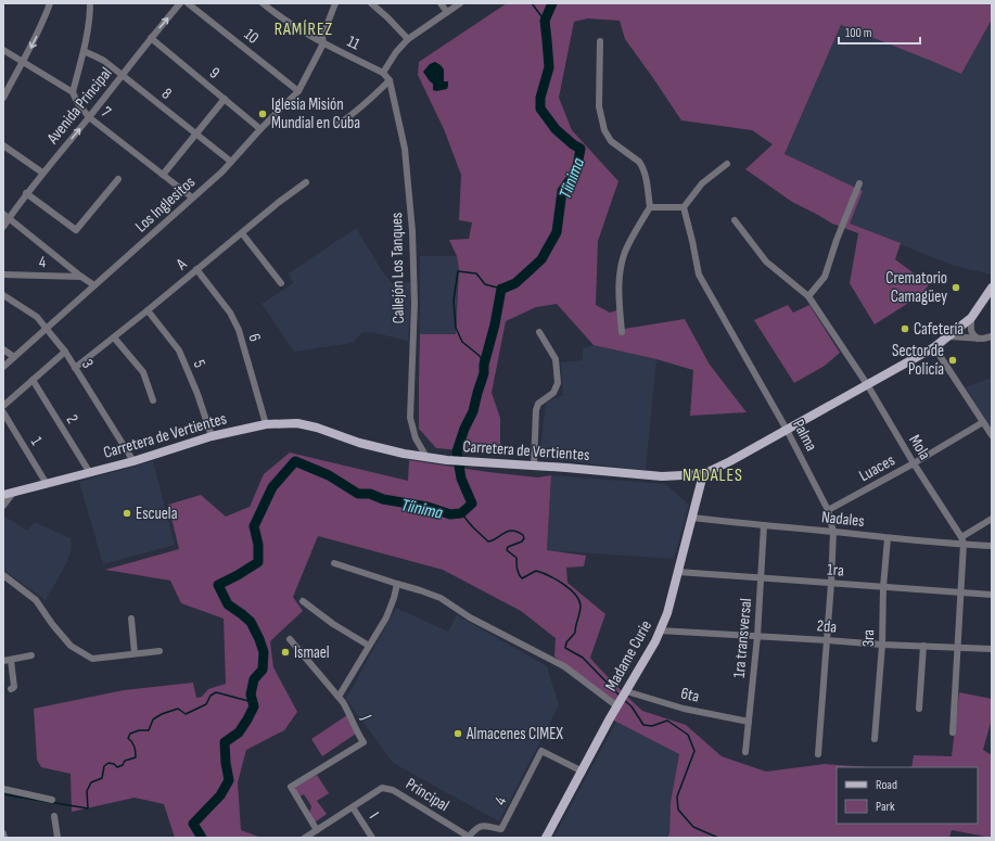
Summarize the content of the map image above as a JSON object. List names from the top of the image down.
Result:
{
  "streets": {
    "main road": ["Carretera de Vertientes", "Madame Curie"],
    "street": [
      "10",
      "11",
      "9",
      "8",
      "Avenida Principal",
      "7",
      "Los Inglesitos",
      "4",
      "A",
      "Callejón Los Tanques",
      "6",
      "3",
      "5",
      "2",
      "Palma",
      "1",
      "Mola",
      "Luaces",
      "Nadales",
      "1ra",
      "2da",
      "1ra transversal",
      "3ra",
      "6ta",
      "J",
      "Principal",
      "I"
    ]
  },
  "crossings": [
    ["10", "Los Inglesitos"],
    ["11", "Los Inglesitos"],
    ["11", "Callejón Los Tanques"],
    ["9", "Avenida Principal"],
    ["9", "Los Inglesitos"],
    ["8", "Avenida Principal"],
    ["8", "Los Inglesitos"],
    ["Avenida Principal", "7"],
    ["7", "Los Inglesitos"],
    ["Los Inglesitos", "3"],
    ["4", "Madame Curie"],
    ["4", "Principal"],
    ["A", "6"],
    ["A", "3"],
    ["A", "5"],
    ["Callejón Los Tanques", "Carretera de Vertientes"],
    ["6", "Carretera de Vertientes"],
    ["3", "Carretera de Vertientes"],
    ["5", "Carretera de Vertientes"],
    ["2", "Carretera de Vertientes"],
    ["Carretera de Vertientes", "Palma"],
    ["Carretera de Vertientes", "1"],
    ["Carretera de Vertientes", "Mola"],
    ["Carretera de Vertientes", "Madame Curie"],
    ["Palma", "Luaces"],
    ["Palma", "Nadales"],
    ["Palma", "1ra"],
    ["Palma", "2da"],
    ["Mola", "Luaces"],
    ["Mola", "Nadales"],
    ["Nadales", "1ra transversal"],
    ["Nadales", "3ra"],
    ["Nadales", "Madame Curie"],
    ["1ra", "1ra transversal"],
    ["1ra", "3ra"],
    ["1ra", "Madame Curie"],
    ["2da", "1ra transversal"],
    ["2da", "3ra"],
    ["2da", "Madame Curie"],
    ["1ra transversal", "6ta"],
    ["Madame Curie", "6ta"],
    ["J", "Principal"],
    ["Principal", "I"]
  ],
  "one_way": ["Avenida Principal"],
  "districts": ["RAMÍREZ", "NADALES"],
  "water": ["Tíinima"],
  "places": [
    "Iglesia Misión Mundial en Cuba",
    "Crematorio Camagüey",
    "Cafetería",
    "Sector de Policía",
    "Escuela",
    "Ismael",
    "Almacenes CIMEX"
  ],
  "legend": ["Road", "Park"],
  "scale_bar": "100 m"
}
